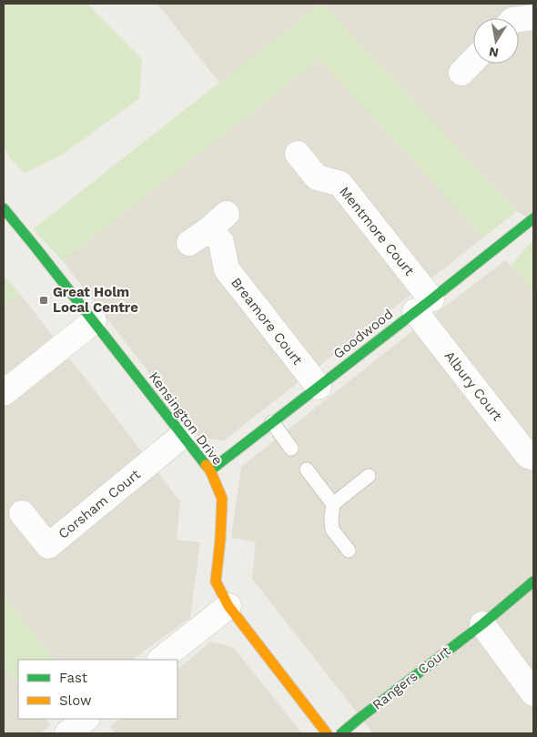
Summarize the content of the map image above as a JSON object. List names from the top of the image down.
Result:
{
  "streets": {
    "street": [
      "Mentmore Court",
      "Breamore Court",
      "Goodwood",
      "Albury Court",
      "Kensington Drive",
      "Corsham Court",
      "Rangers Court"
    ]
  },
  "crossings": [
    ["Mentmore Court", "Goodwood"],
    ["Mentmore Court", "Albury Court"],
    ["Breamore Court", "Goodwood"],
    ["Goodwood", "Albury Court"],
    ["Goodwood", "Kensington Drive"],
    ["Kensington Drive", "Corsham Court"]
  ],
  "places": {
    "transit": ["Great Holm Local Centre"]
  },
  "legend": ["Fast", "Slow"],
  "north": "bottom"
}
